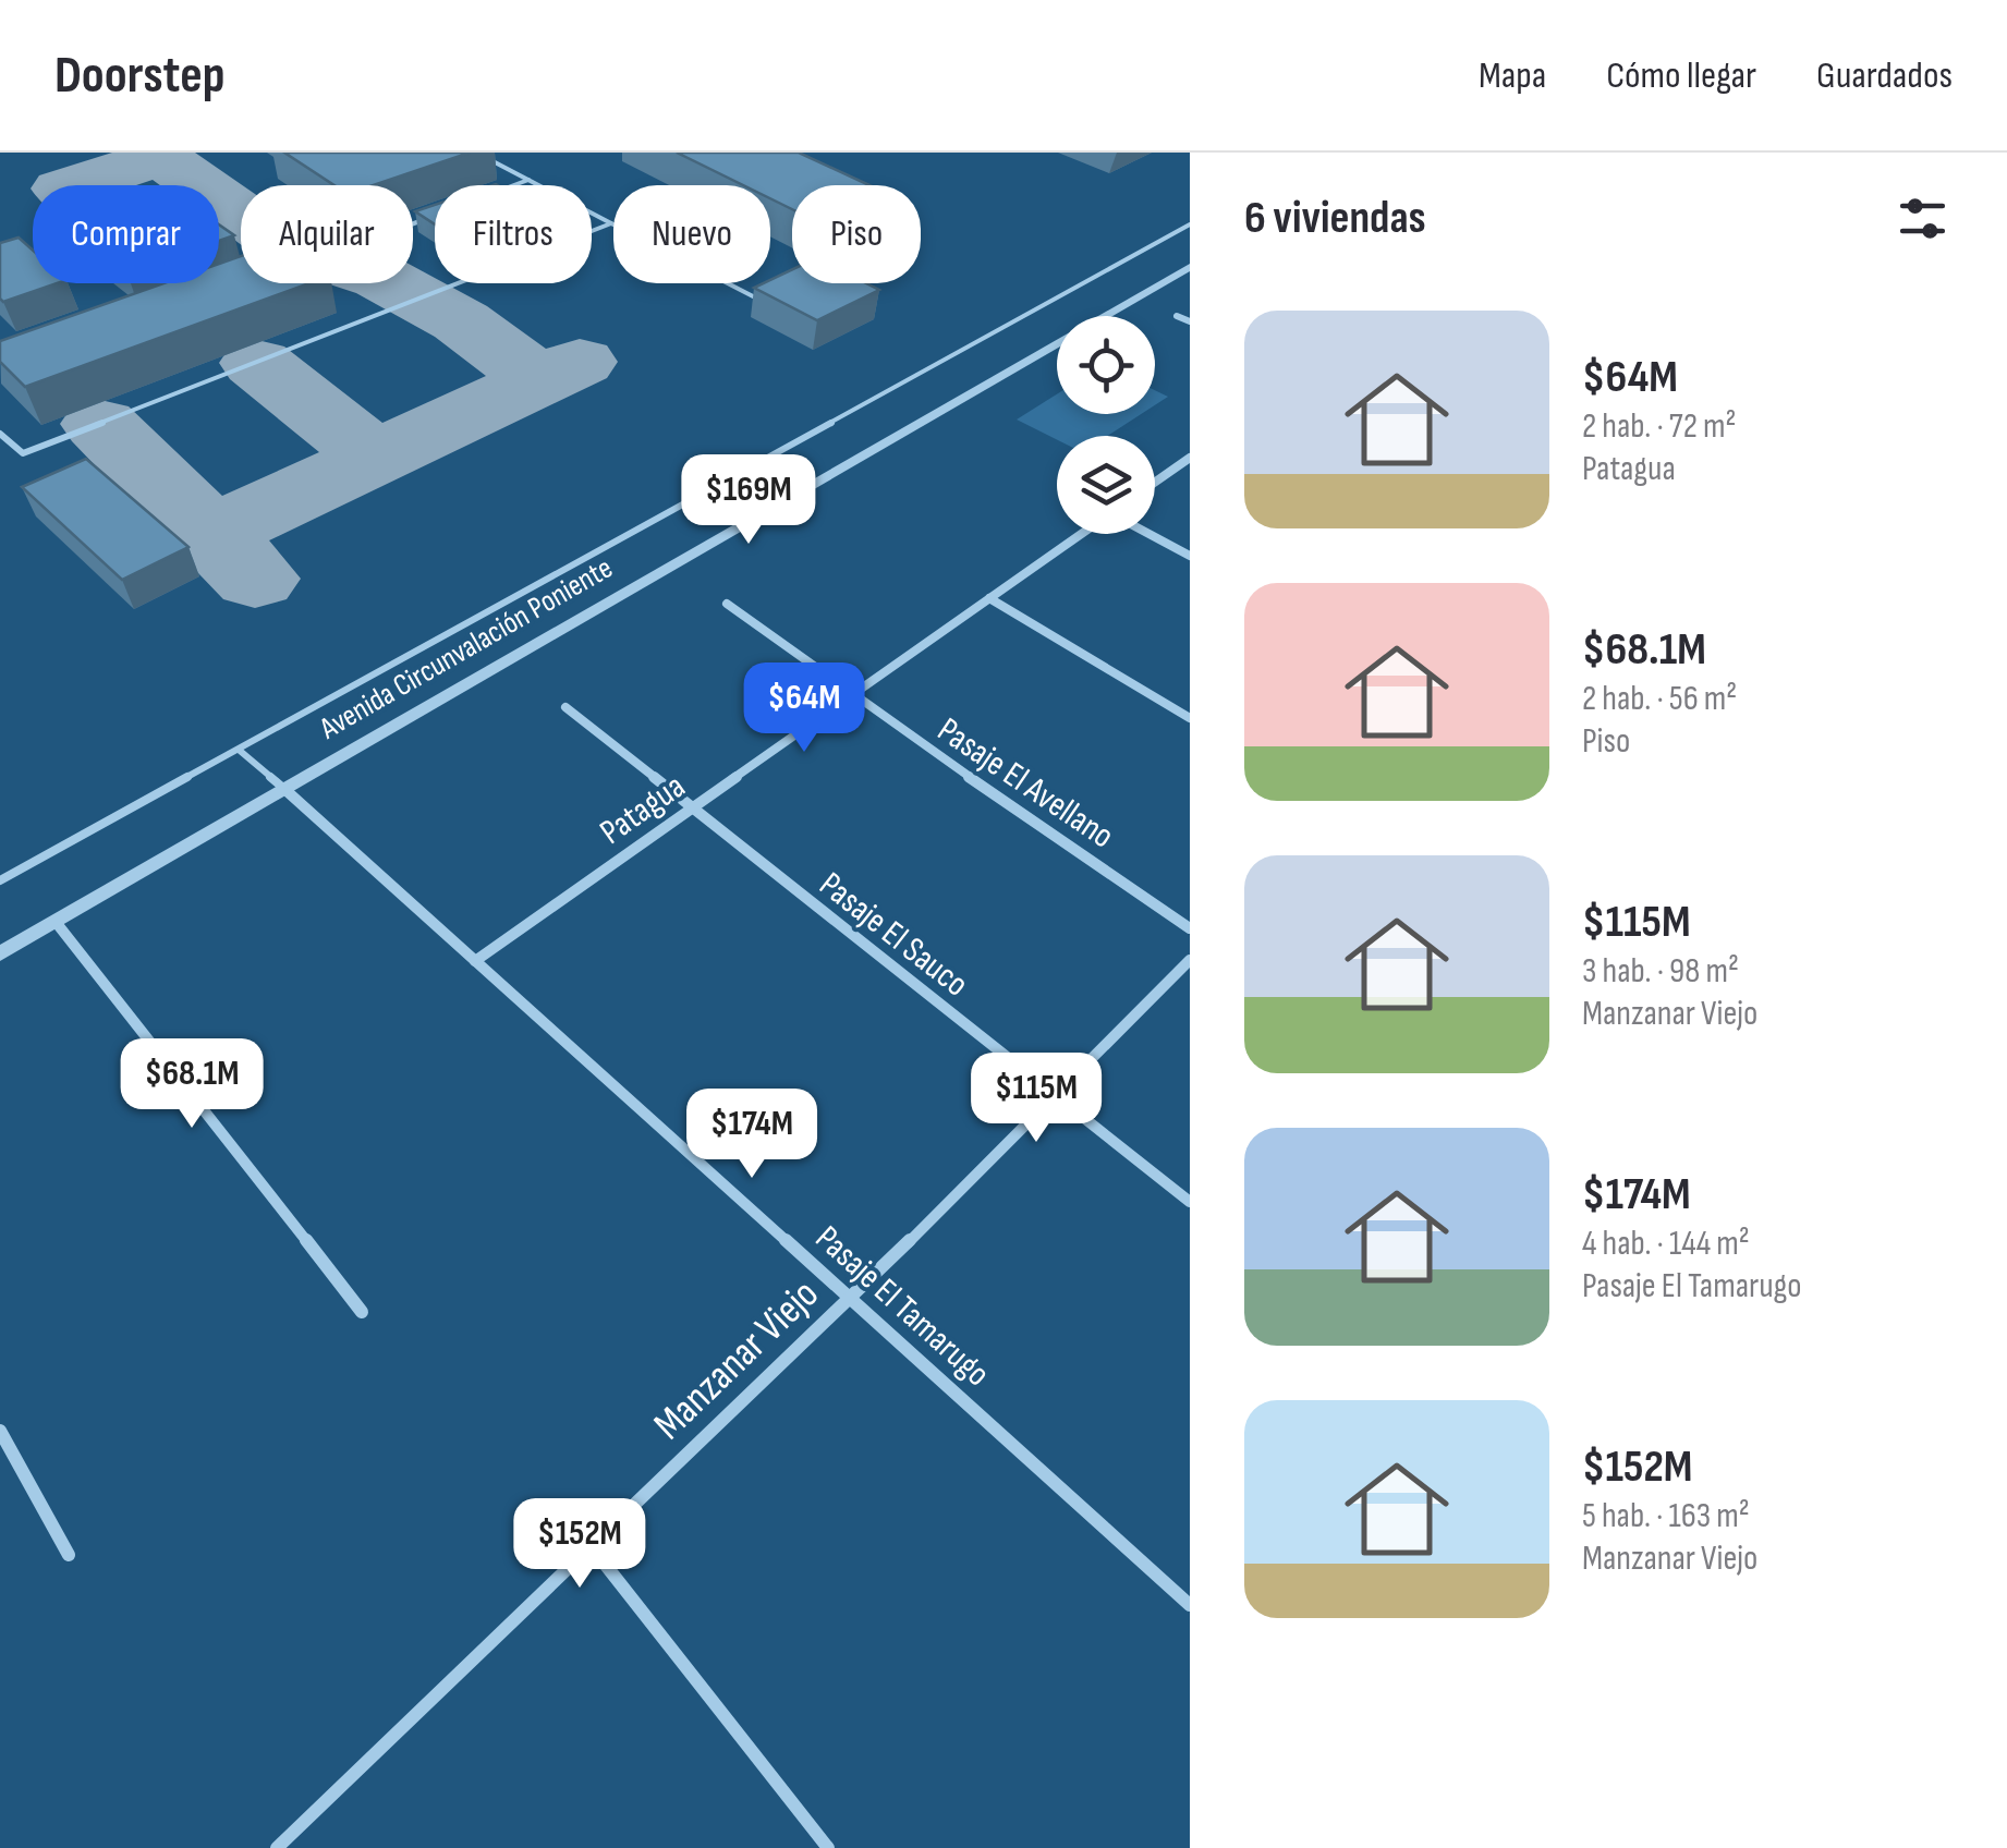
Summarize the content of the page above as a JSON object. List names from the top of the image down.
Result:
{
  "streets": {
    "street": [
      "Avenida Circunvalación Poniente",
      "Pasaje El Avellano",
      "Patagua",
      "Pasaje El Sauco",
      "Pasaje El Tamarugo",
      "Manzanar Viejo"
    ]
  },
  "crossings": [
    ["Avenida Circunvalación Poniente", "Pasaje El Tamarugo"],
    ["Pasaje El Avellano", "Patagua"],
    ["Patagua", "Pasaje El Sauco"],
    ["Patagua", "Pasaje El Tamarugo"],
    ["Pasaje El Sauco", "Manzanar Viejo"],
    ["Pasaje El Tamarugo", "Manzanar Viejo"]
  ],
  "page": {
    "header": "Doorstep",
    "nav": ["Mapa", "Cómo llegar", "Guardados"],
    "heading": "6 viviendas",
    "chip": [
      "Comprar",
      "Alquilar",
      "Filtros",
      "Nuevo",
      "Piso"
    ],
    "list": [
      {
        "name": "$64M",
        "note": "2 hab. · 72 m² · Patagua"
      },
      {
        "name": "$68.1M",
        "note": "2 hab. · 56 m² · Piso"
      },
      {
        "name": "$115M",
        "note": "3 hab. · 98 m² · Manzanar Viejo"
      },
      {
        "name": "$174M",
        "note": "4 hab. · 144 m² · Pasaje El Tamarugo"
      },
      {
        "name": "$152M",
        "note": "5 hab. · 163 m² · Manzanar Viejo"
      }
    ],
    "price": [
      "$169M",
      "$64M",
      "$68.1M",
      "$115M",
      "$174M",
      "$152M"
    ]
  }
}
